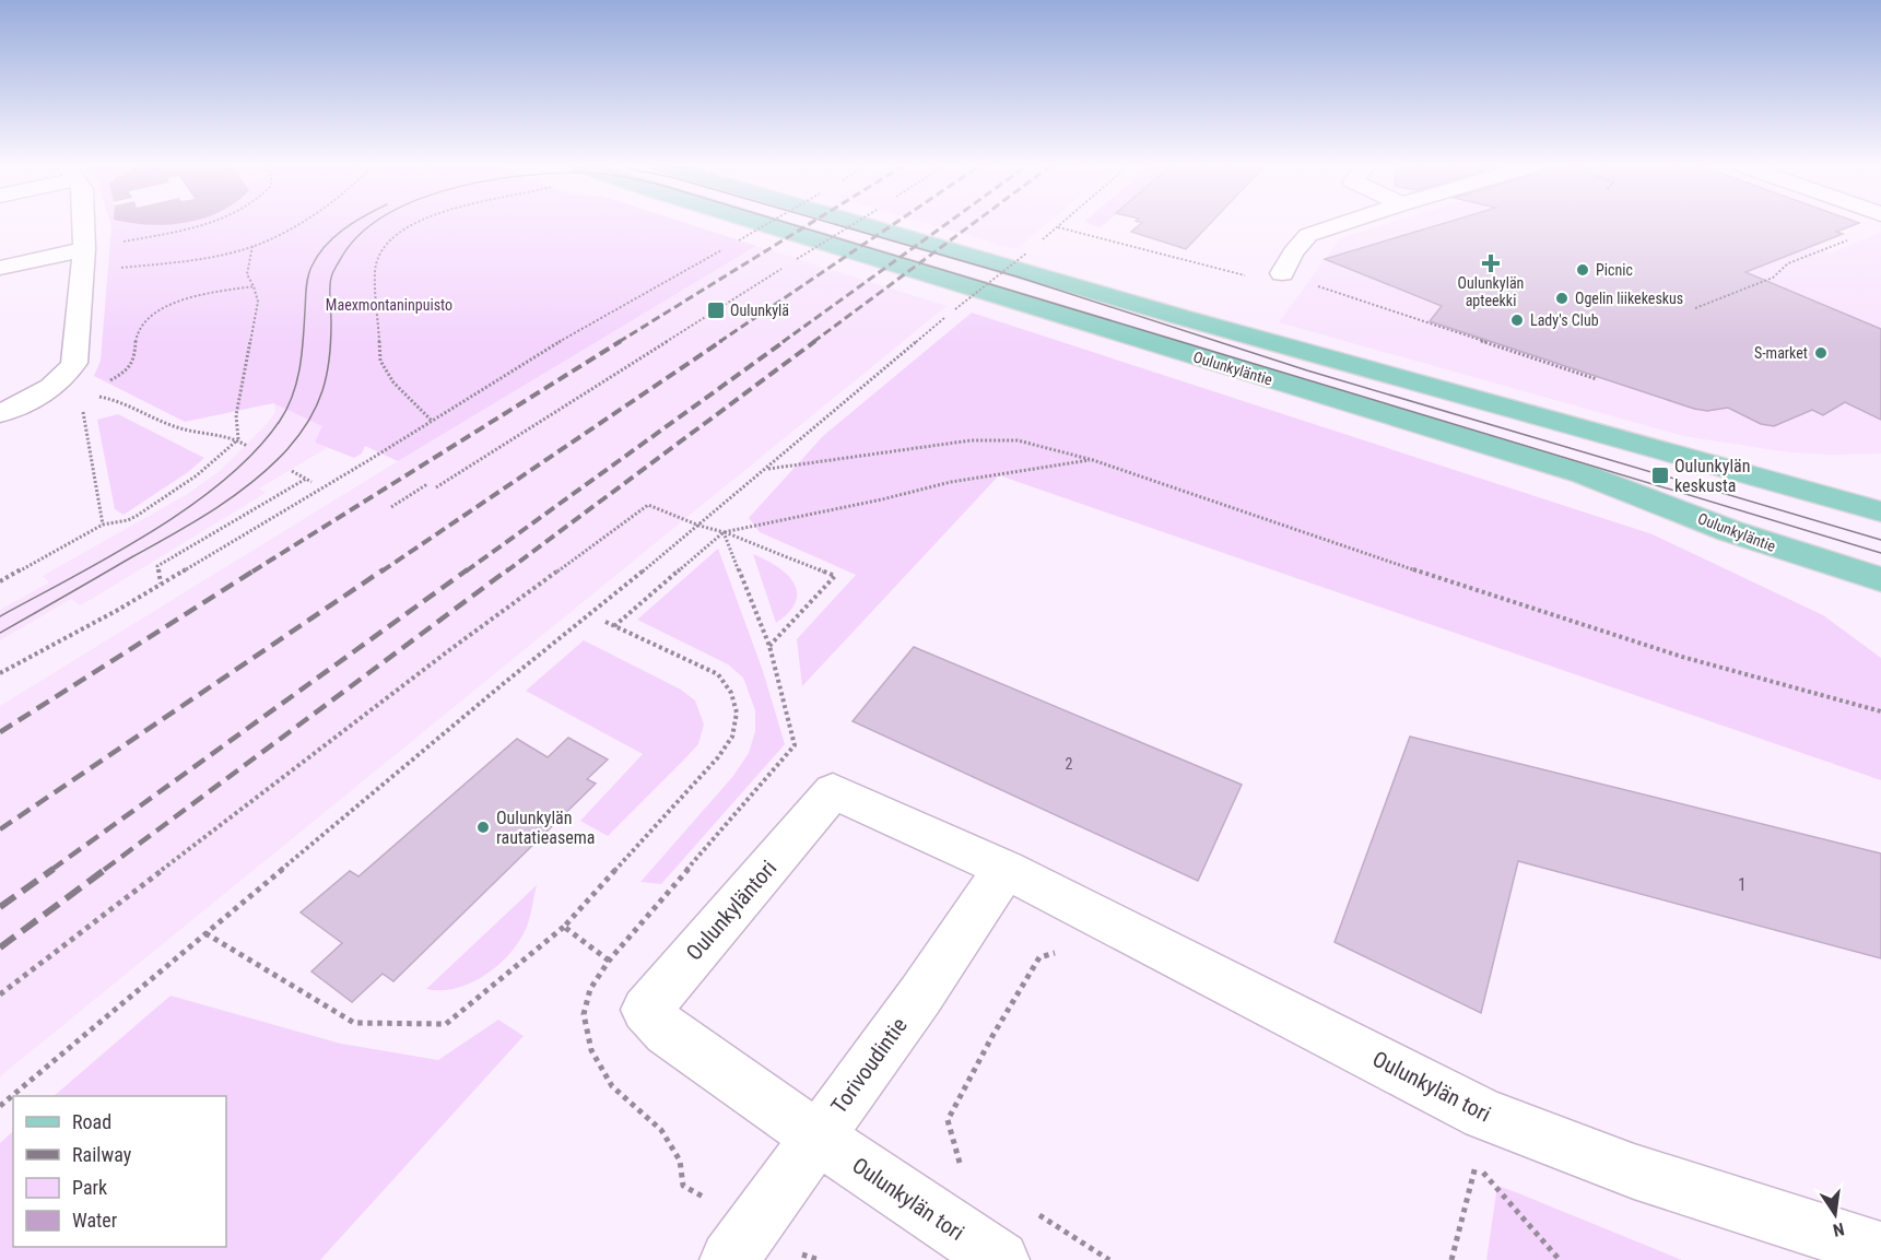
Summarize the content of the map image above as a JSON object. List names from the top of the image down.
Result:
{
  "streets": {
    "main road": ["Oulunkyläntie"],
    "street": ["Oulunkyläntori", "Torivoudintie", "Oulunkylän tori"]
  },
  "crossings": [
    ["Oulunkyläntori", "Torivoudintie"],
    ["Oulunkyläntori", "Oulunkylän tori"],
    ["Torivoudintie", "Oulunkylän tori"]
  ],
  "parks": ["Maexmontaninpuisto"],
  "places": {
    "health": ["Oulunkylän apteekki"],
    "other": [
      "Picnic",
      "Ogelin liikekeskus",
      "Lady's Club",
      "S-market",
      "Oulunkylän rautatieasema"
    ],
    "transit": ["Oulunkylä", "Oulunkylän keskusta"]
  },
  "house_numbers": ["2", "1"],
  "legend": [
    "Road",
    "Railway",
    "Park",
    "Water"
  ],
  "north": "bottom"
}
